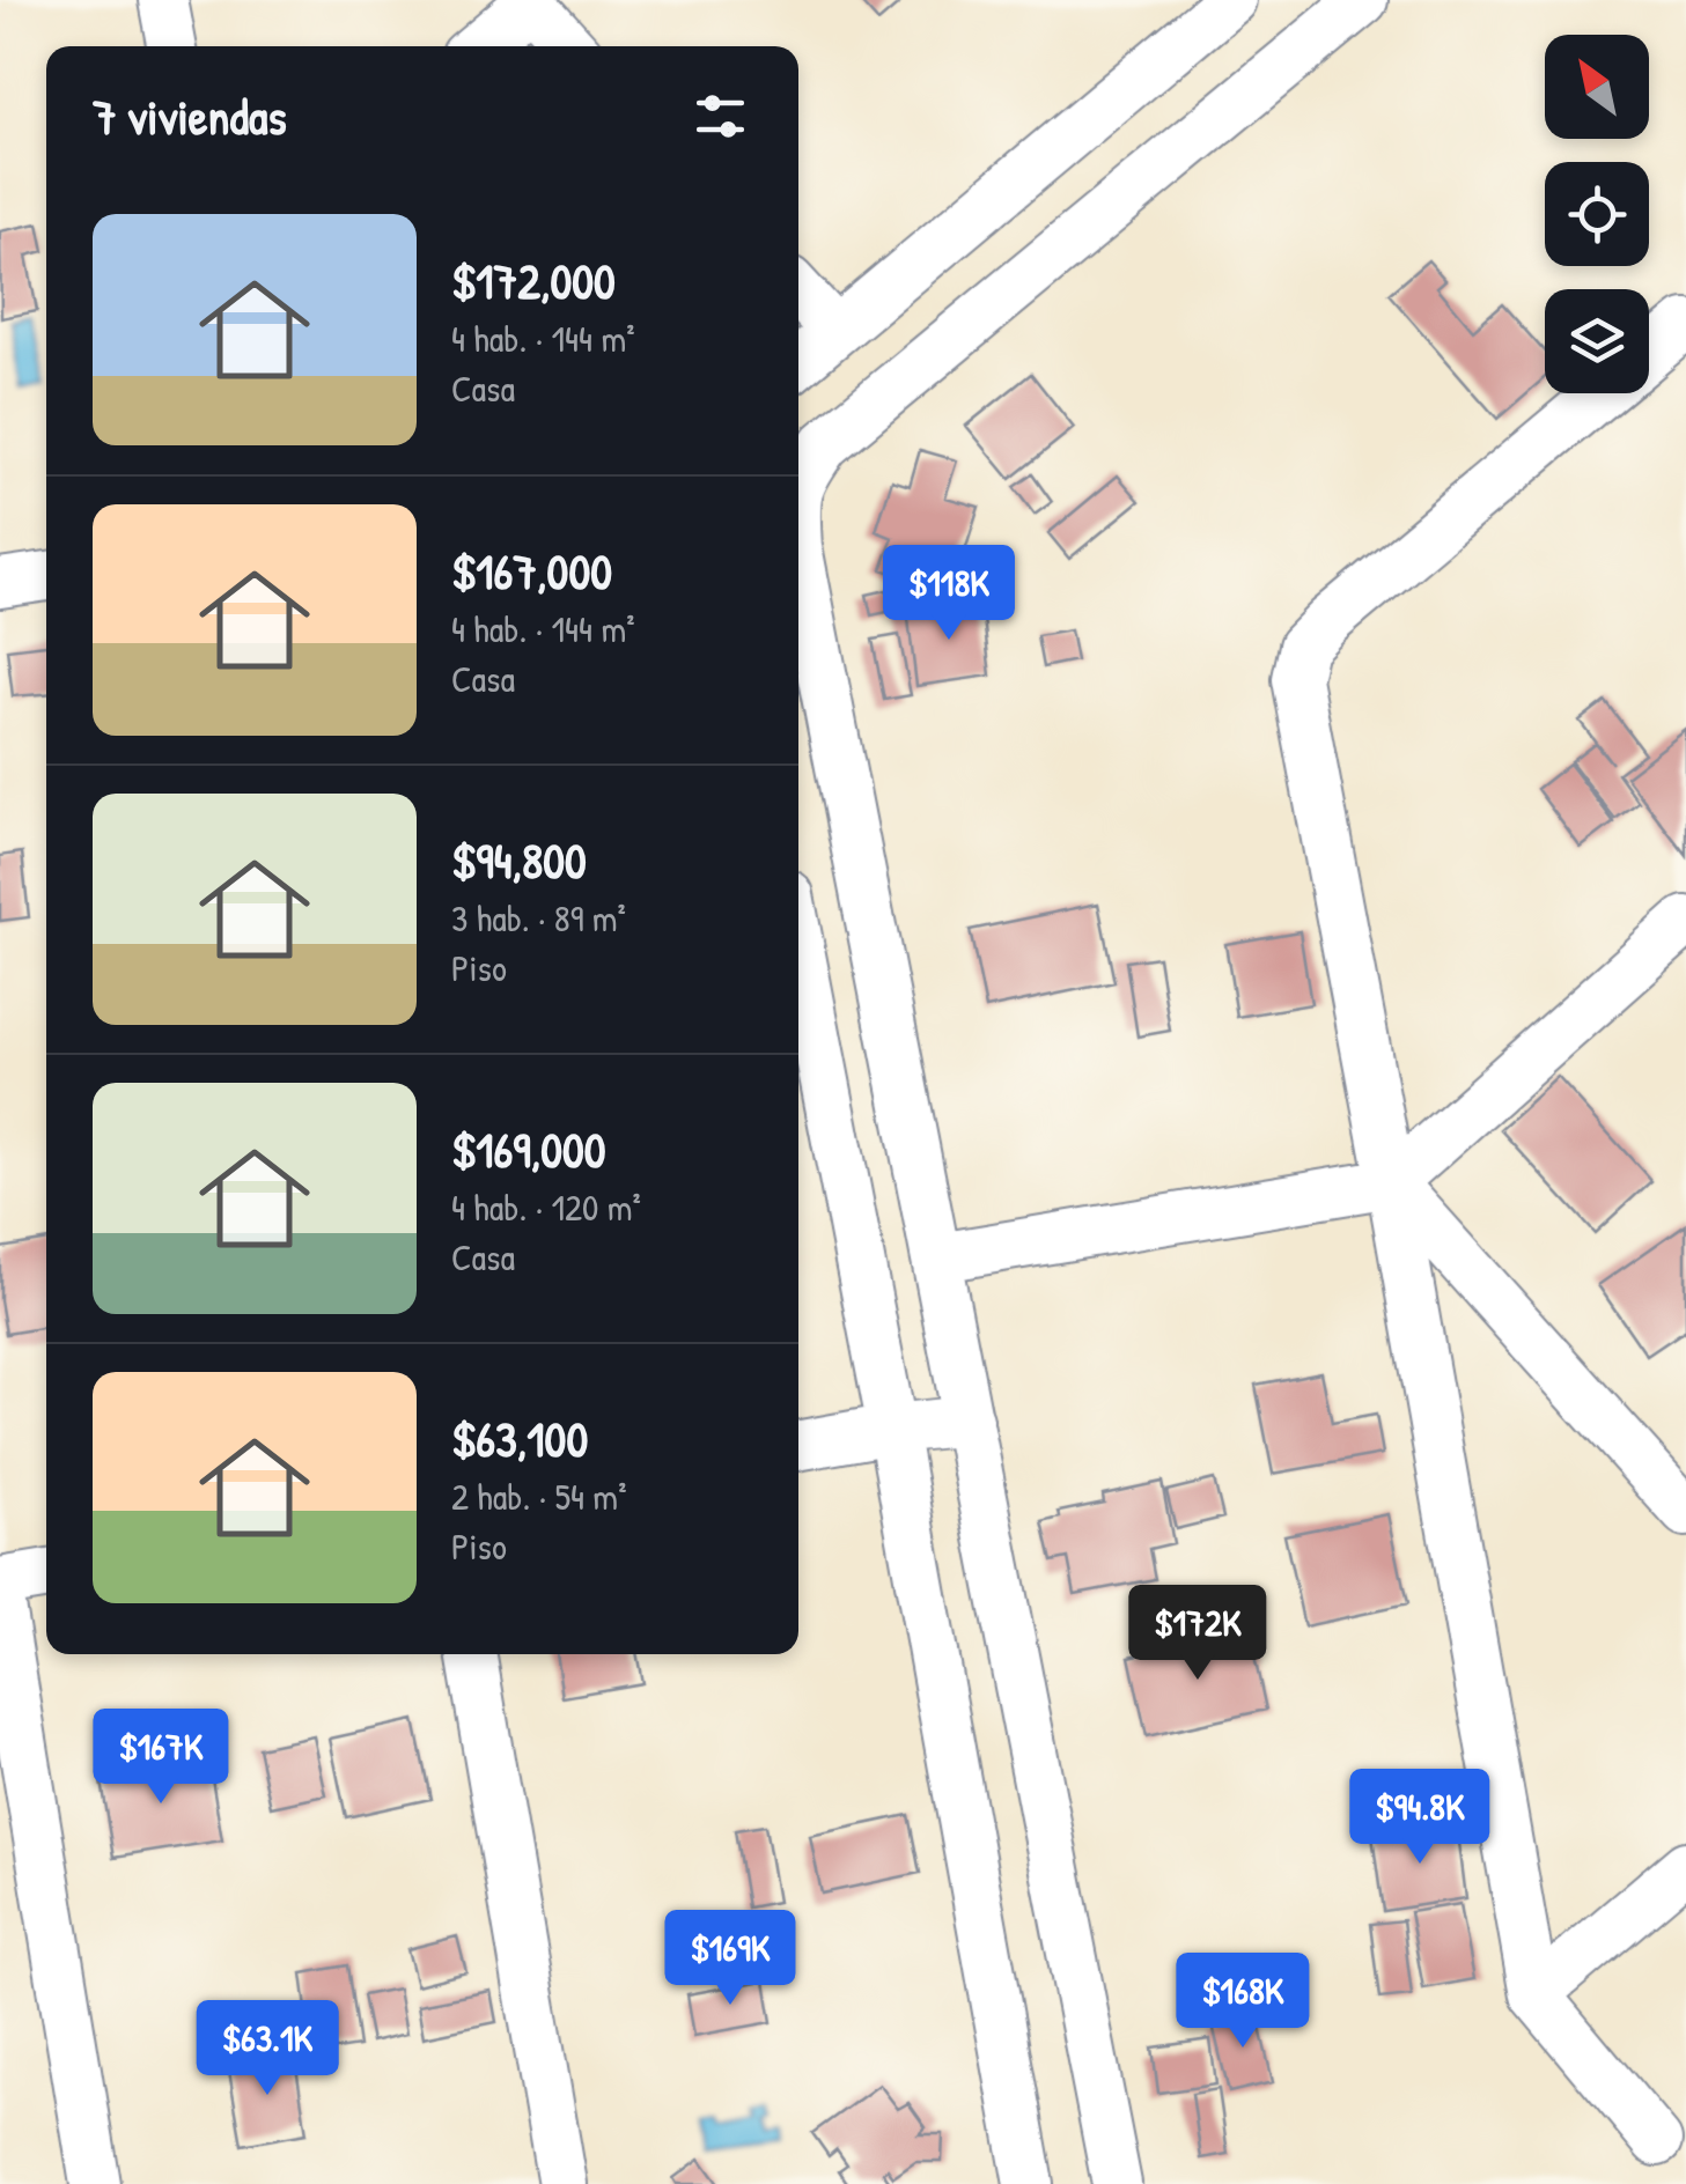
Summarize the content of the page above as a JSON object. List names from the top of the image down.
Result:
{
  "north": "top left",
  "page": {
    "heading": "7 viviendas",
    "list": [
      {
        "name": "$172,000",
        "note": "4 hab. · 144 m² · Casa"
      },
      {
        "name": "$167,000",
        "note": "4 hab. · 144 m² · Casa"
      },
      {
        "name": "$94,800",
        "note": "3 hab. · 89 m² · Piso"
      },
      {
        "name": "$169,000",
        "note": "4 hab. · 120 m² · Casa"
      },
      {
        "name": "$63,100",
        "note": "2 hab. · 54 m² · Piso"
      }
    ],
    "price": [
      "$118K",
      "$172K",
      "$167K",
      "$94.8K",
      "$169K",
      "$168K",
      "$63.1K"
    ]
  }
}
